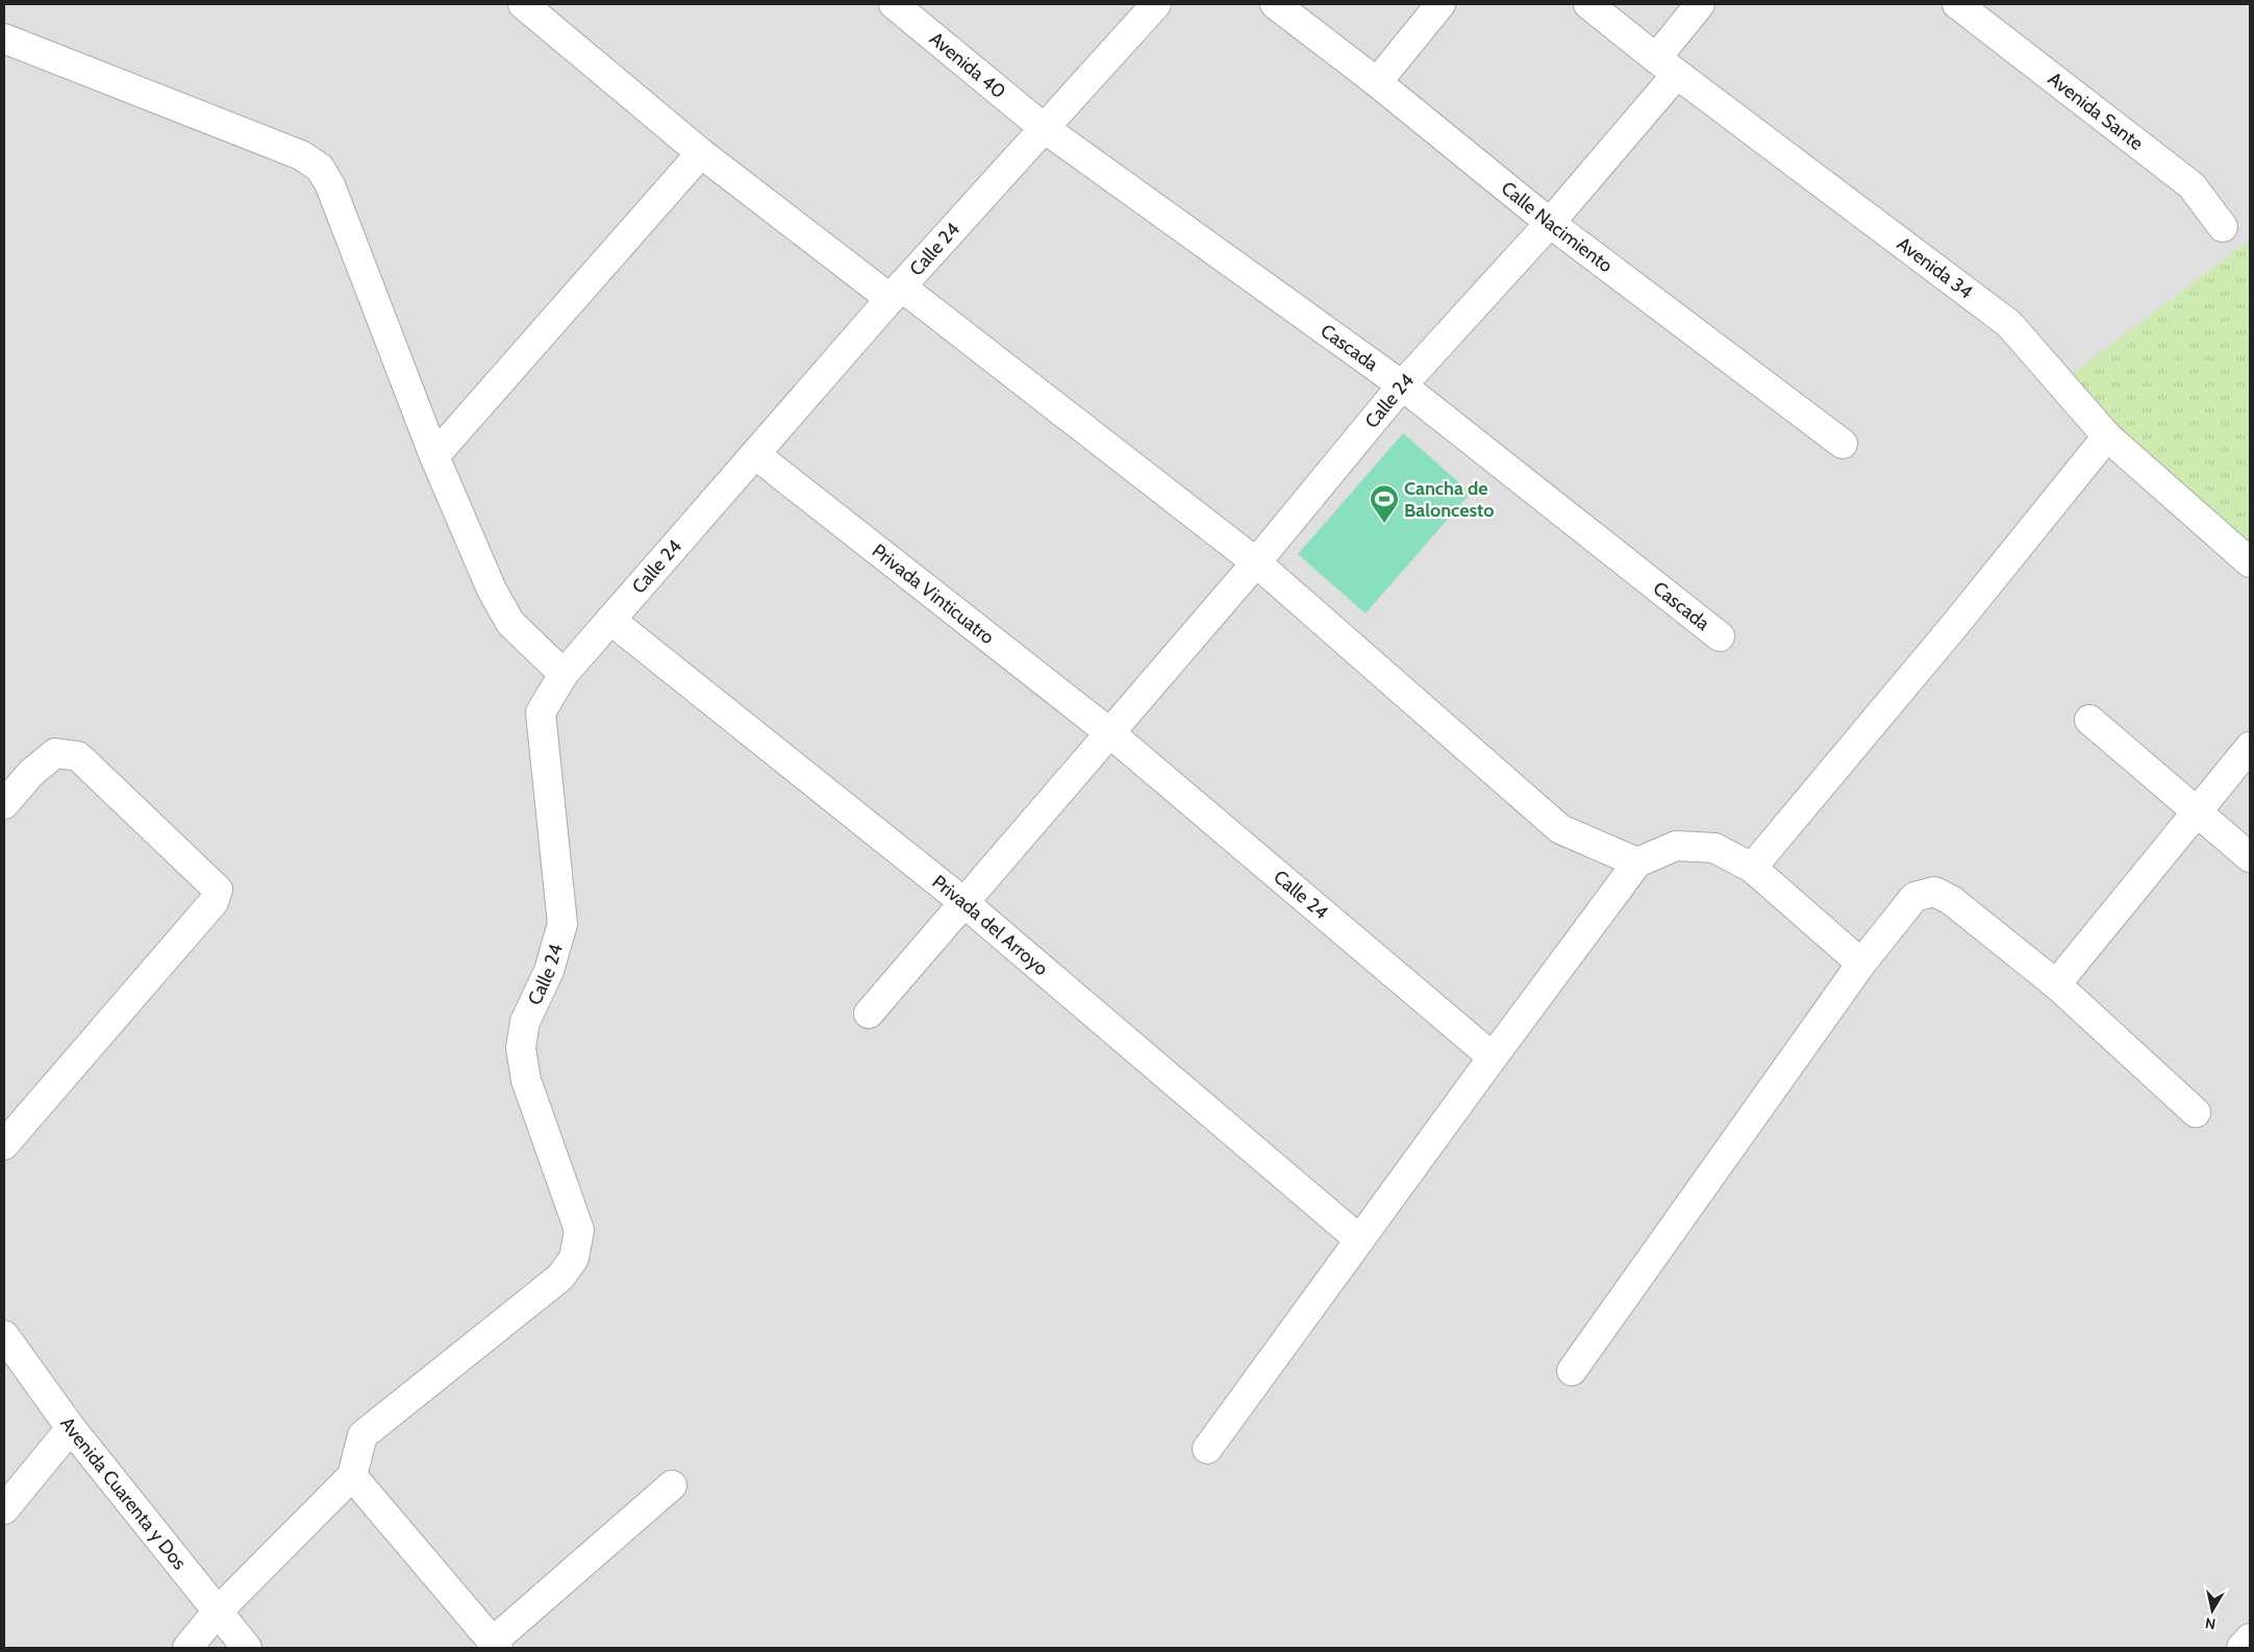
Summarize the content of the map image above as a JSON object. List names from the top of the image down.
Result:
{
  "streets": {
    "street": [
      "Avenida 40",
      "Avenida Sante",
      "Calle Nacimiento",
      "Calle 24",
      "Avenida 34",
      "Cascada",
      "Privada Vinticuatro",
      "Privada del Arroyo",
      "Avenida Cuarenta y Dos"
    ]
  },
  "crossings": [
    ["Avenida 40", "Calle 24"],
    ["Avenida 40", "Cascada"],
    ["Calle Nacimiento", "Calle 24"],
    ["Calle 24", "Avenida 34"],
    ["Calle 24", "Cascada"],
    ["Calle 24", "Privada Vinticuatro"],
    ["Calle 24", "Privada del Arroyo"]
  ],
  "places": {
    "sports": ["Cancha de Baloncesto"]
  },
  "north": "bottom"
}
